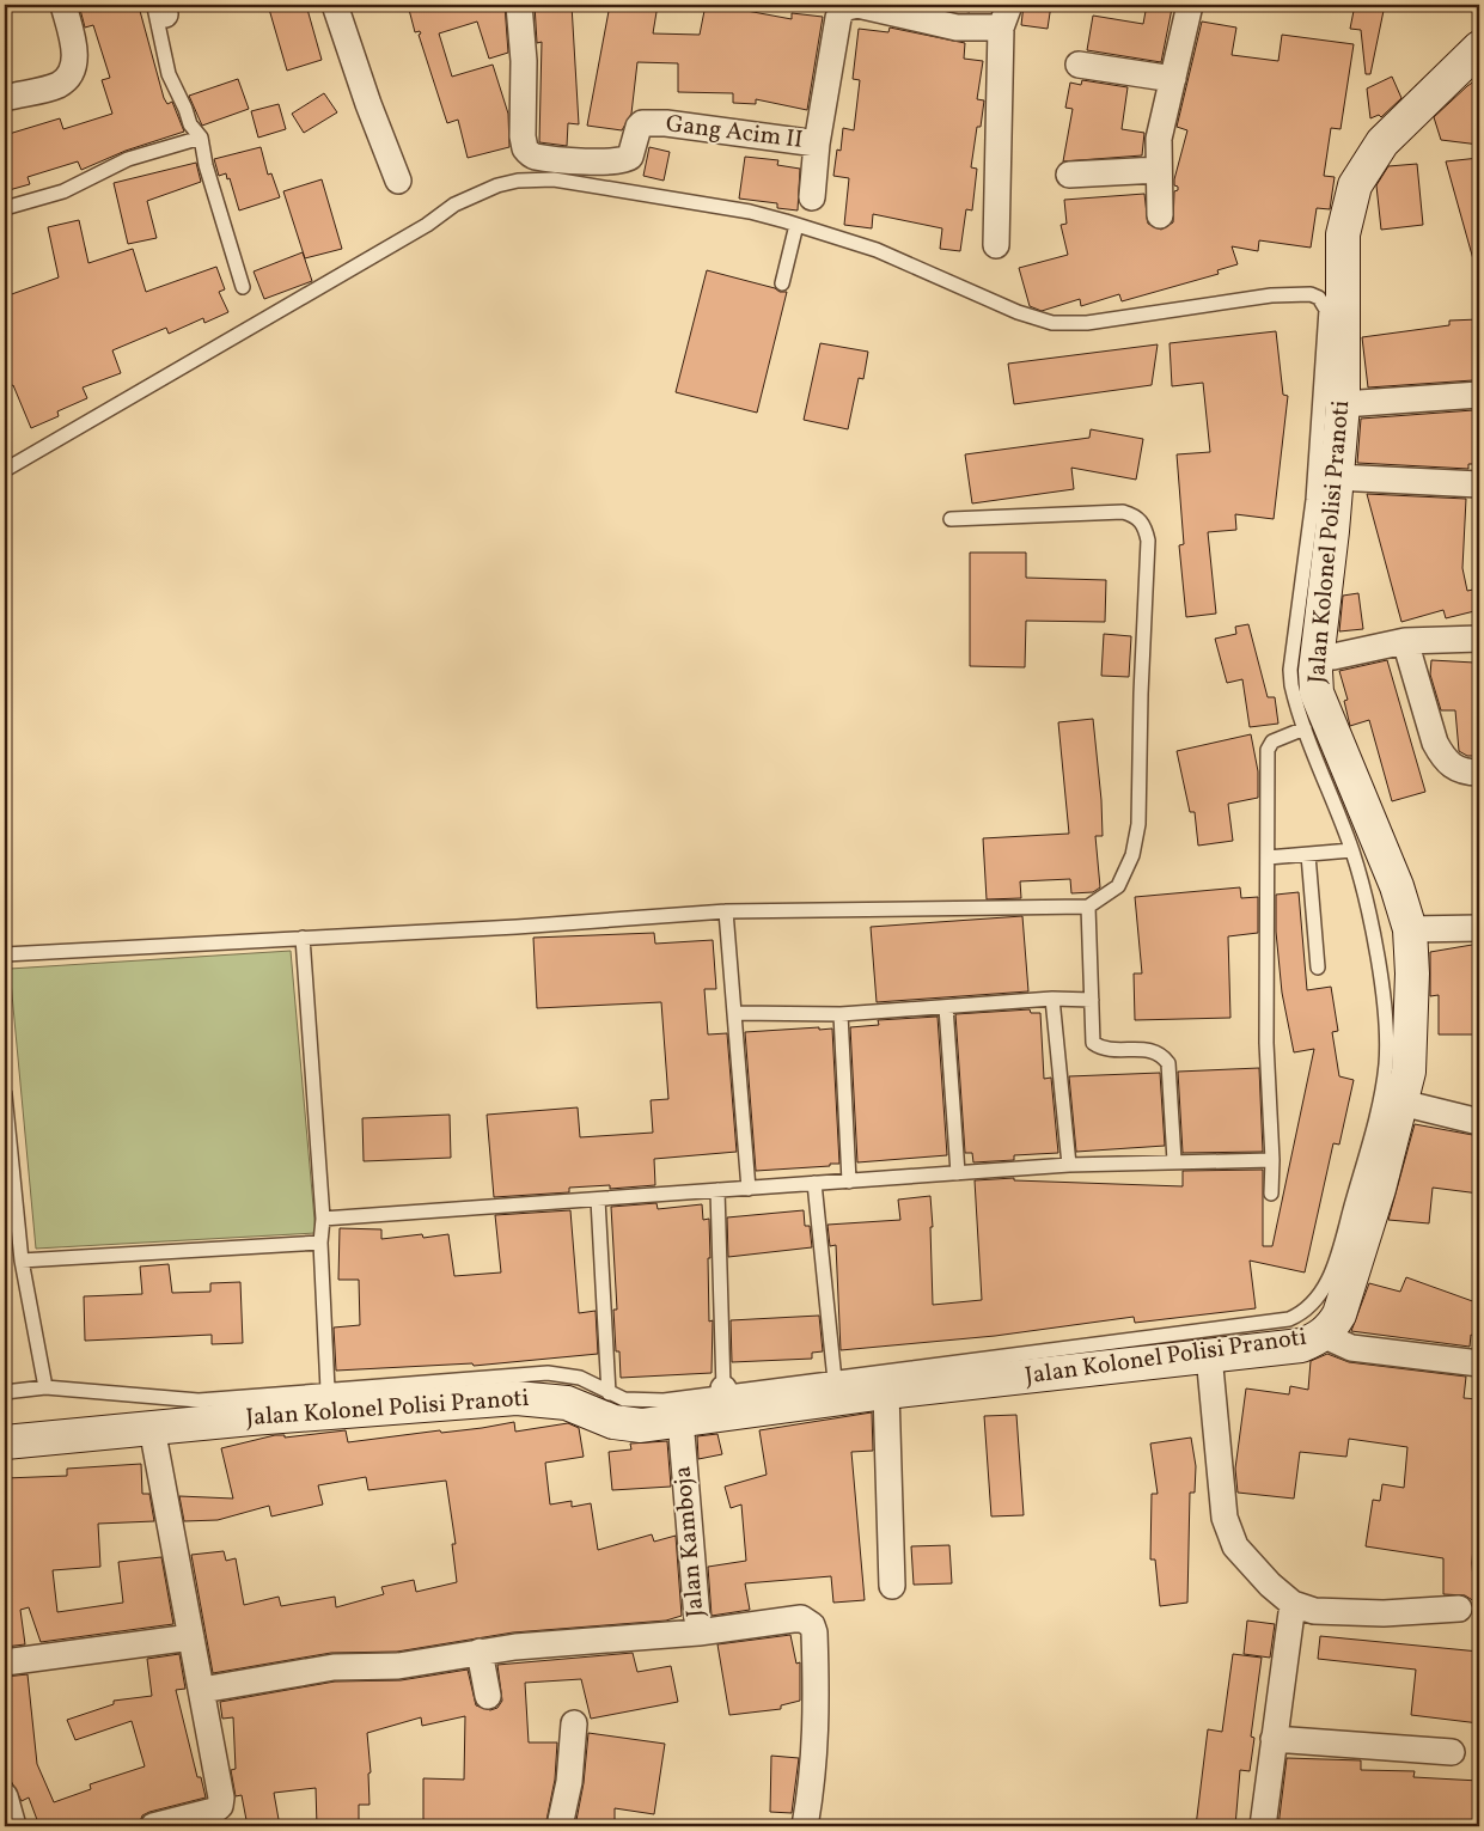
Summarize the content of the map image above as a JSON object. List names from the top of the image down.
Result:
{
  "streets": {
    "street": ["Gang Acim II", "Jalan Kolonel Polisi Pranoti", "Jalan Kamboja"]
  },
  "crossings": [
    ["Jalan Kolonel Polisi Pranoti", "Jalan Kamboja"]
  ]
}
